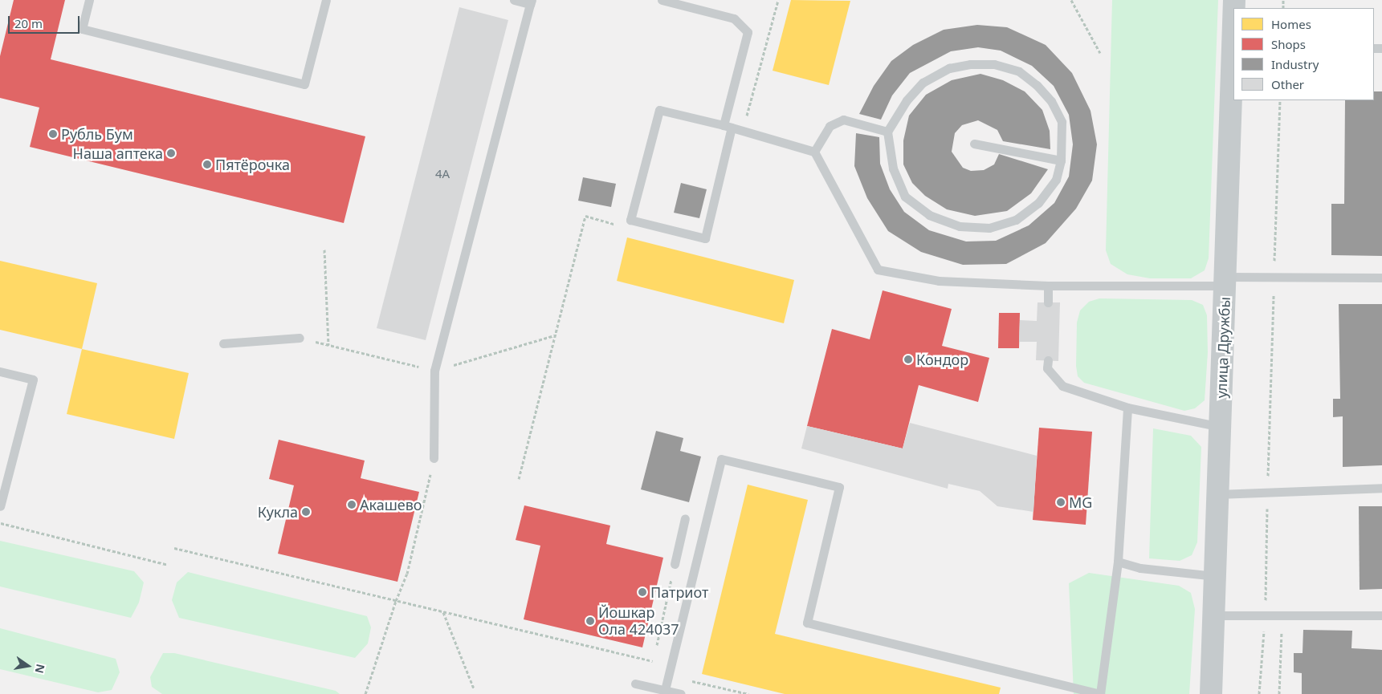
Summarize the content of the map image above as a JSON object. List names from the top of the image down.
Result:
{
  "streets": {
    "main road": ["улица Дружбы"]
  },
  "places": [
    "Рубль Бум",
    "Наша аптека",
    "Пятёрочка",
    "Кондор",
    "MG",
    "Акашево",
    "Кукла",
    "Патриот",
    "Йошкар Ола 424037"
  ],
  "house_numbers": ["4А"],
  "legend": [
    "Homes",
    "Shops",
    "Industry",
    "Other"
  ],
  "scale_bar": "20 m",
  "north": "right"
}
